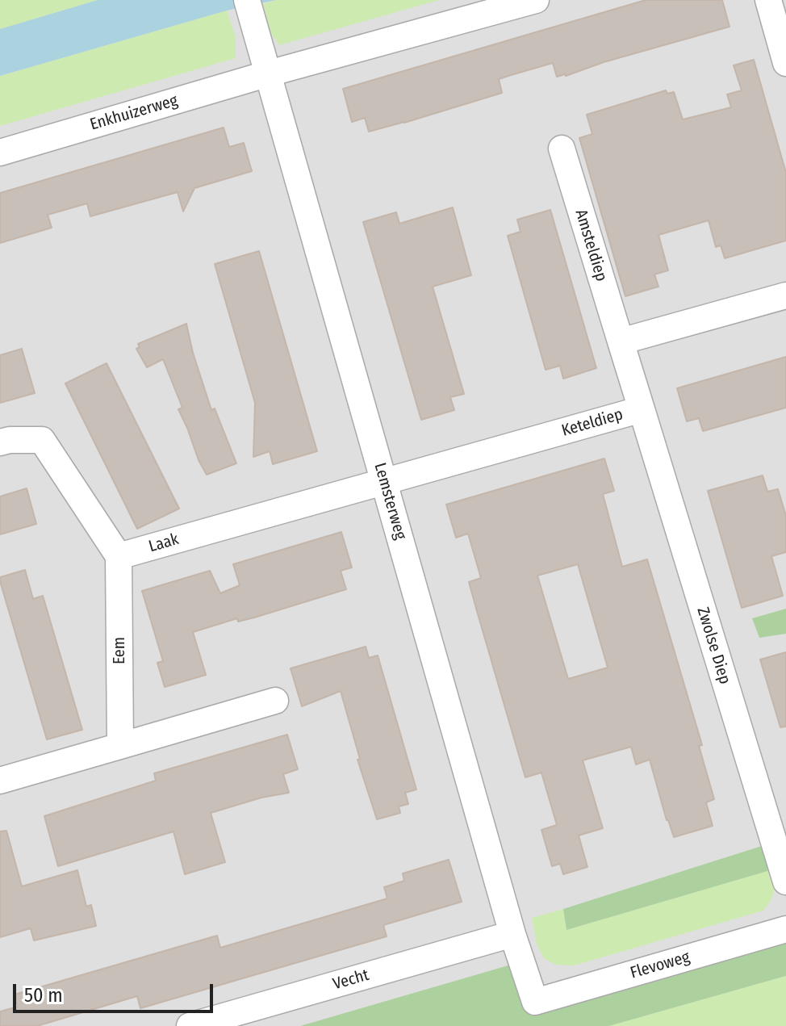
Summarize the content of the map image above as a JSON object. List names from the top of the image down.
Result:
{
  "streets": {
    "street": [
      "Enkhuizerweg",
      "Amsteldiep",
      "Keteldiep",
      "Lemsterweg",
      "Laak",
      "Zwolse Diep",
      "Eem",
      "Flevoweg",
      "Vecht"
    ]
  },
  "crossings": [
    ["Enkhuizerweg", "Lemsterweg"],
    ["Amsteldiep", "Keteldiep"],
    ["Keteldiep", "Lemsterweg"],
    ["Keteldiep", "Laak"],
    ["Keteldiep", "Zwolse Diep"],
    ["Lemsterweg", "Laak"],
    ["Lemsterweg", "Flevoweg"],
    ["Lemsterweg", "Vecht"],
    ["Laak", "Eem"]
  ],
  "scale_bar": "50 m"
}
